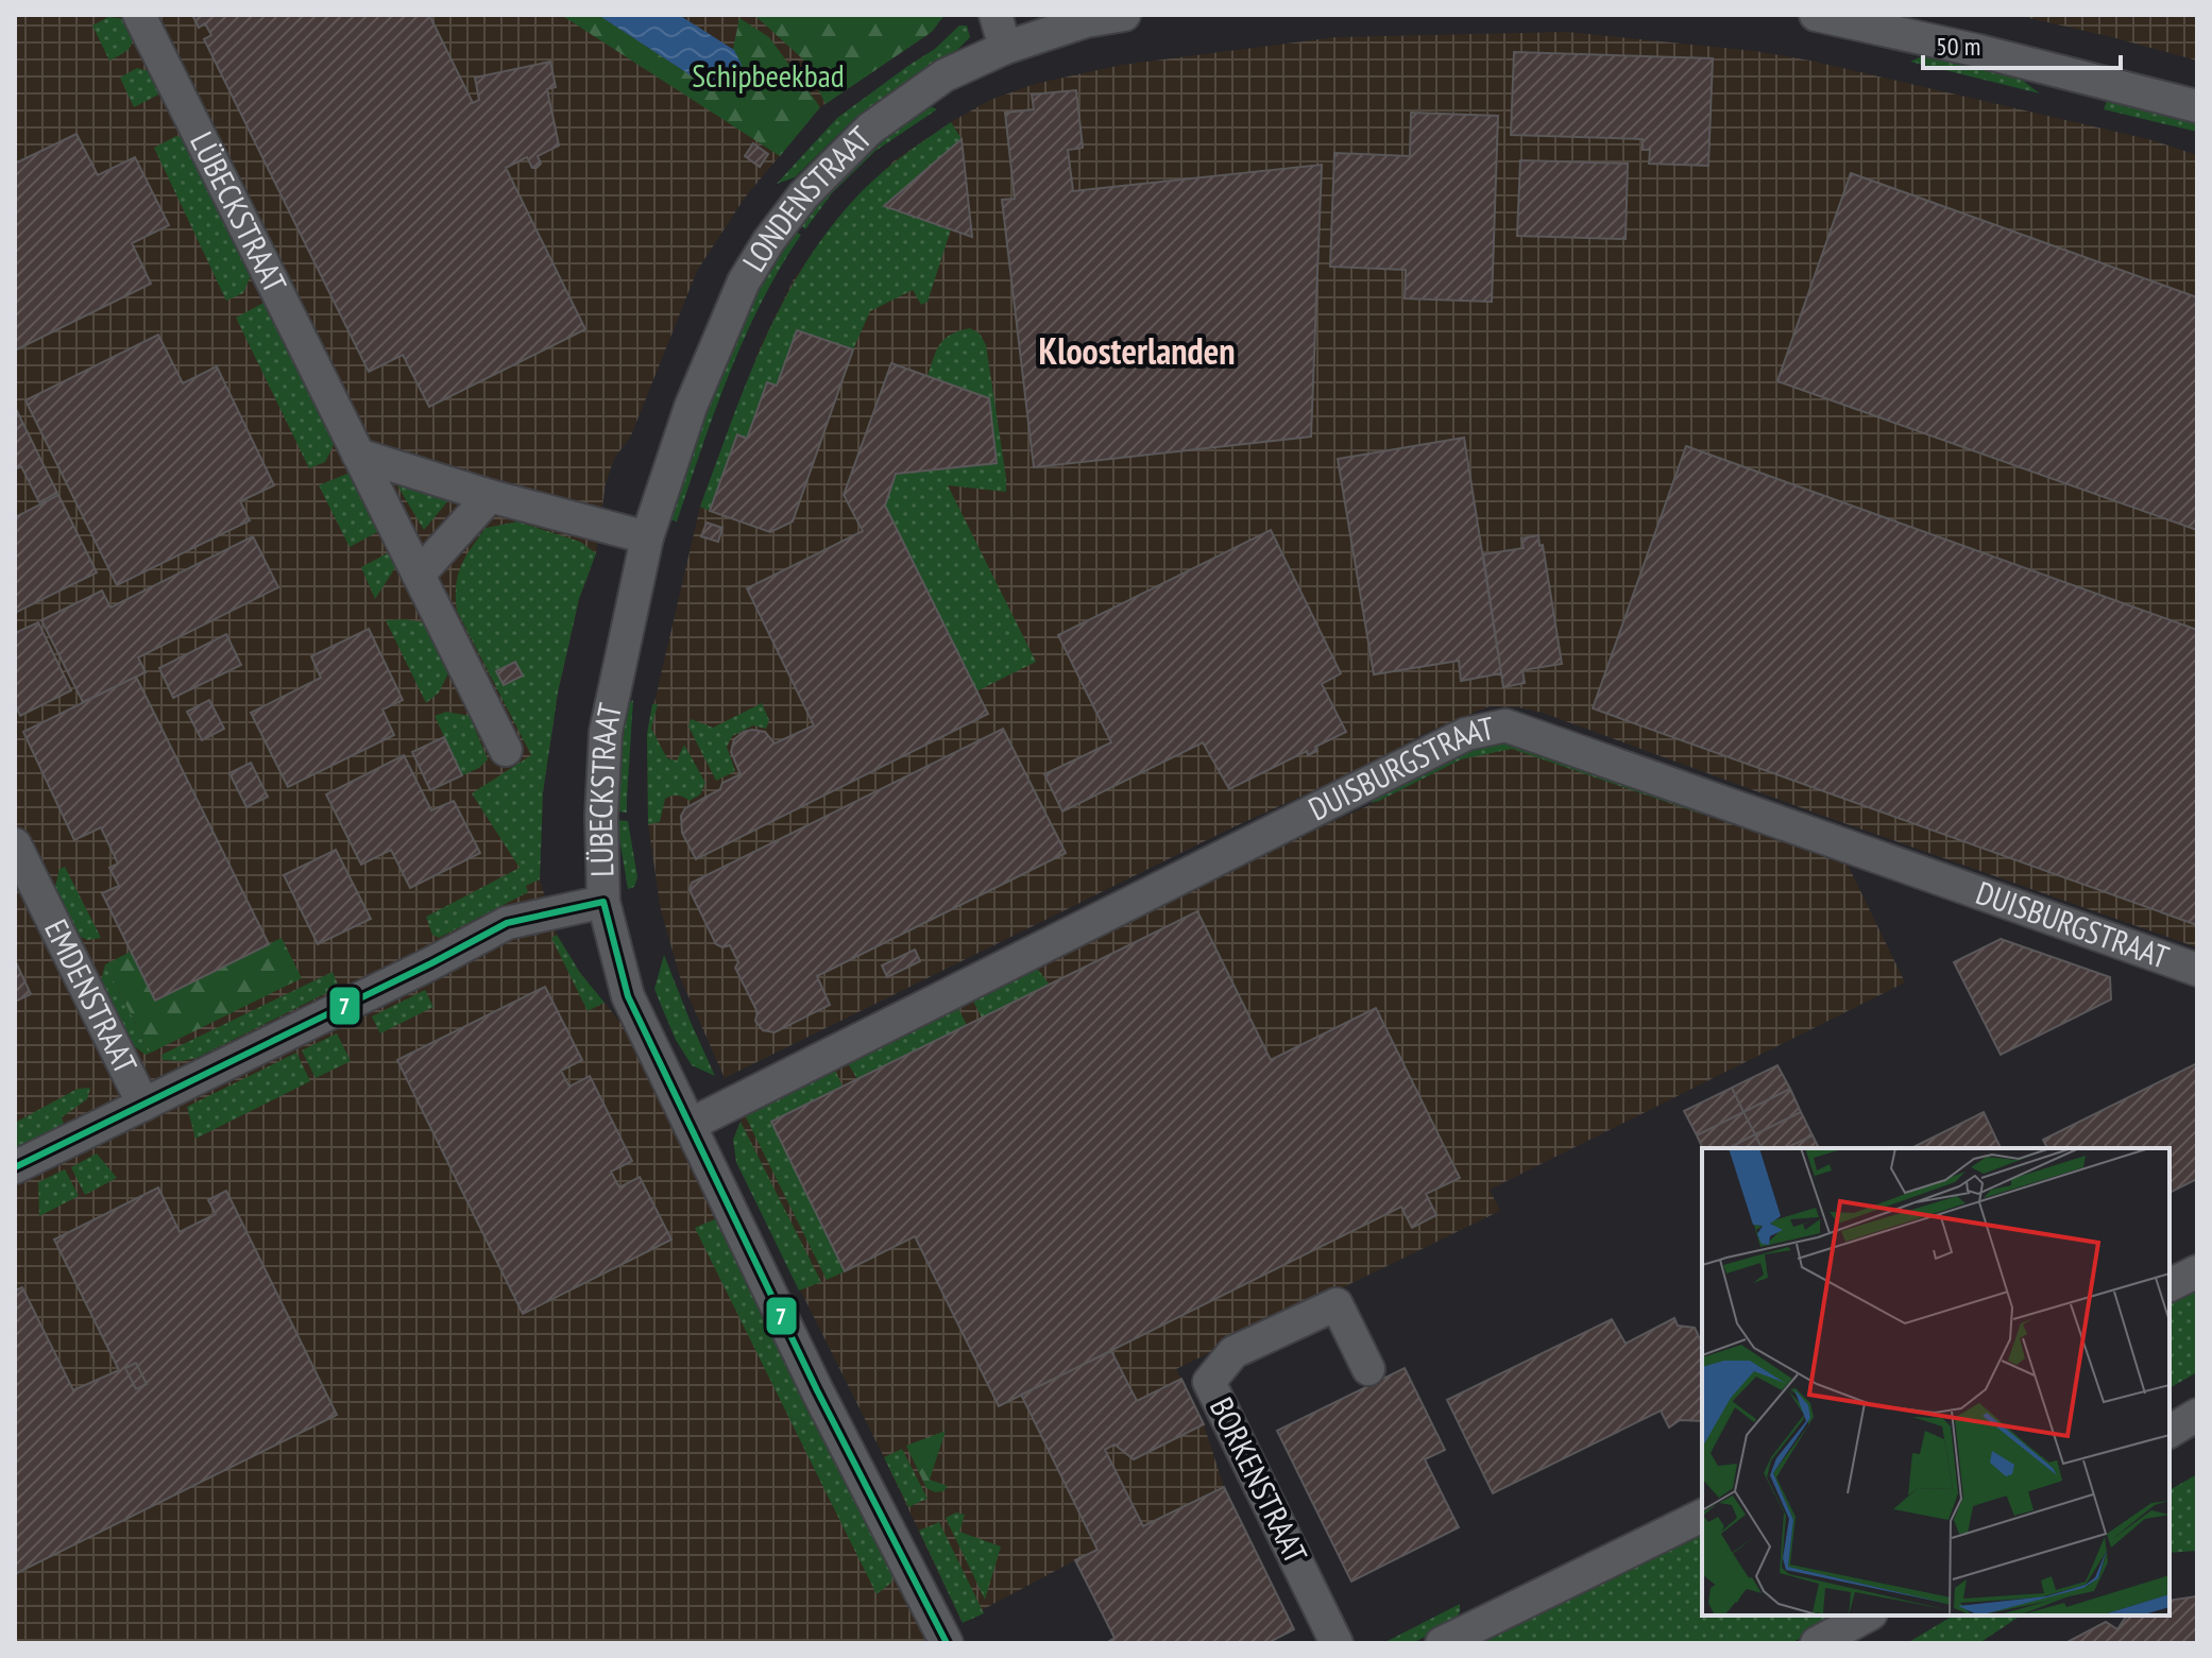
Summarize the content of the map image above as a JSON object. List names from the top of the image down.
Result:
{
  "streets": {
    "street": [
      "LONDENSTRAAT",
      "LÜBECKSTRAAT",
      "DUISBURGSTRAAT",
      "EMDENSTRAAT",
      "BORKENSTRAAT"
    ]
  },
  "crossings": [
    ["LONDENSTRAAT", "LÜBECKSTRAAT"],
    ["LÜBECKSTRAAT", "DUISBURGSTRAAT"]
  ],
  "districts": ["Kloosterlanden"],
  "parks": ["Schipbeekbad"],
  "lines": ["transit line 7"],
  "scale_bar": "50 m"
}
